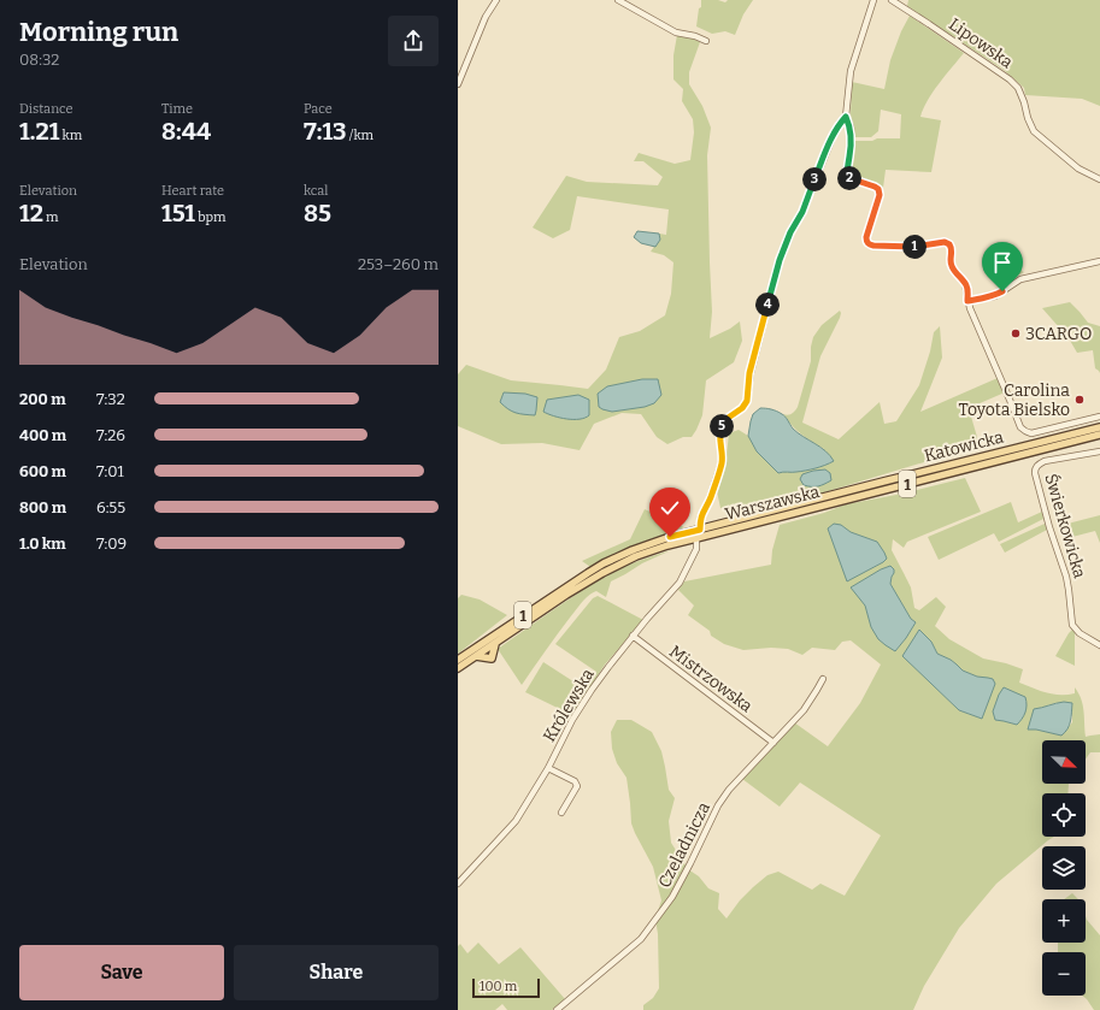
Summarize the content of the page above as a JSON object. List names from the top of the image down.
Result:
{
  "streets": {
    "main road": ["Katowicka", "1", "Warszawska"],
    "street": [
      "Lipowska",
      "Świerkowicka",
      "Mistrzowska",
      "Królewska",
      "Czeladnicza"
    ]
  },
  "crossings": [
    ["Katowicka", "Warszawska"],
    ["Warszawska", "Królewska"],
    ["Mistrzowska", "Królewska"],
    ["Mistrzowska", "Czeladnicza"]
  ],
  "places": ["3CARGO", "Carolina Toyota Bielsko"],
  "scale_bar": "100 m",
  "north": "bottom right",
  "page": {
    "heading": ["Morning run", "08:32"],
    "stats": [
      ["Distance", "1.21 km"],
      ["Time", "8:44"],
      ["Pace", "7:13 /km"],
      ["Elevation", "12 m"],
      ["Heart rate", "151 bpm"],
      ["kcal", "85"]
    ],
    "pins": [
      "2",
      "3",
      "1",
      "4",
      "5"
    ],
    "chart": ["Elevation", "253–260 m"],
    "list": [
      {
        "name": "200 m",
        "note": "7:32"
      },
      {
        "name": "400 m",
        "note": "7:26"
      },
      {
        "name": "600 m",
        "note": "7:01"
      },
      {
        "name": "800 m",
        "note": "6:55"
      },
      {
        "name": "1.0 km",
        "note": "7:09"
      }
    ],
    "map_buttons": ["+", "−"],
    "buttons": ["Save", "Share"],
    "scale": "100 m"
  }
}
